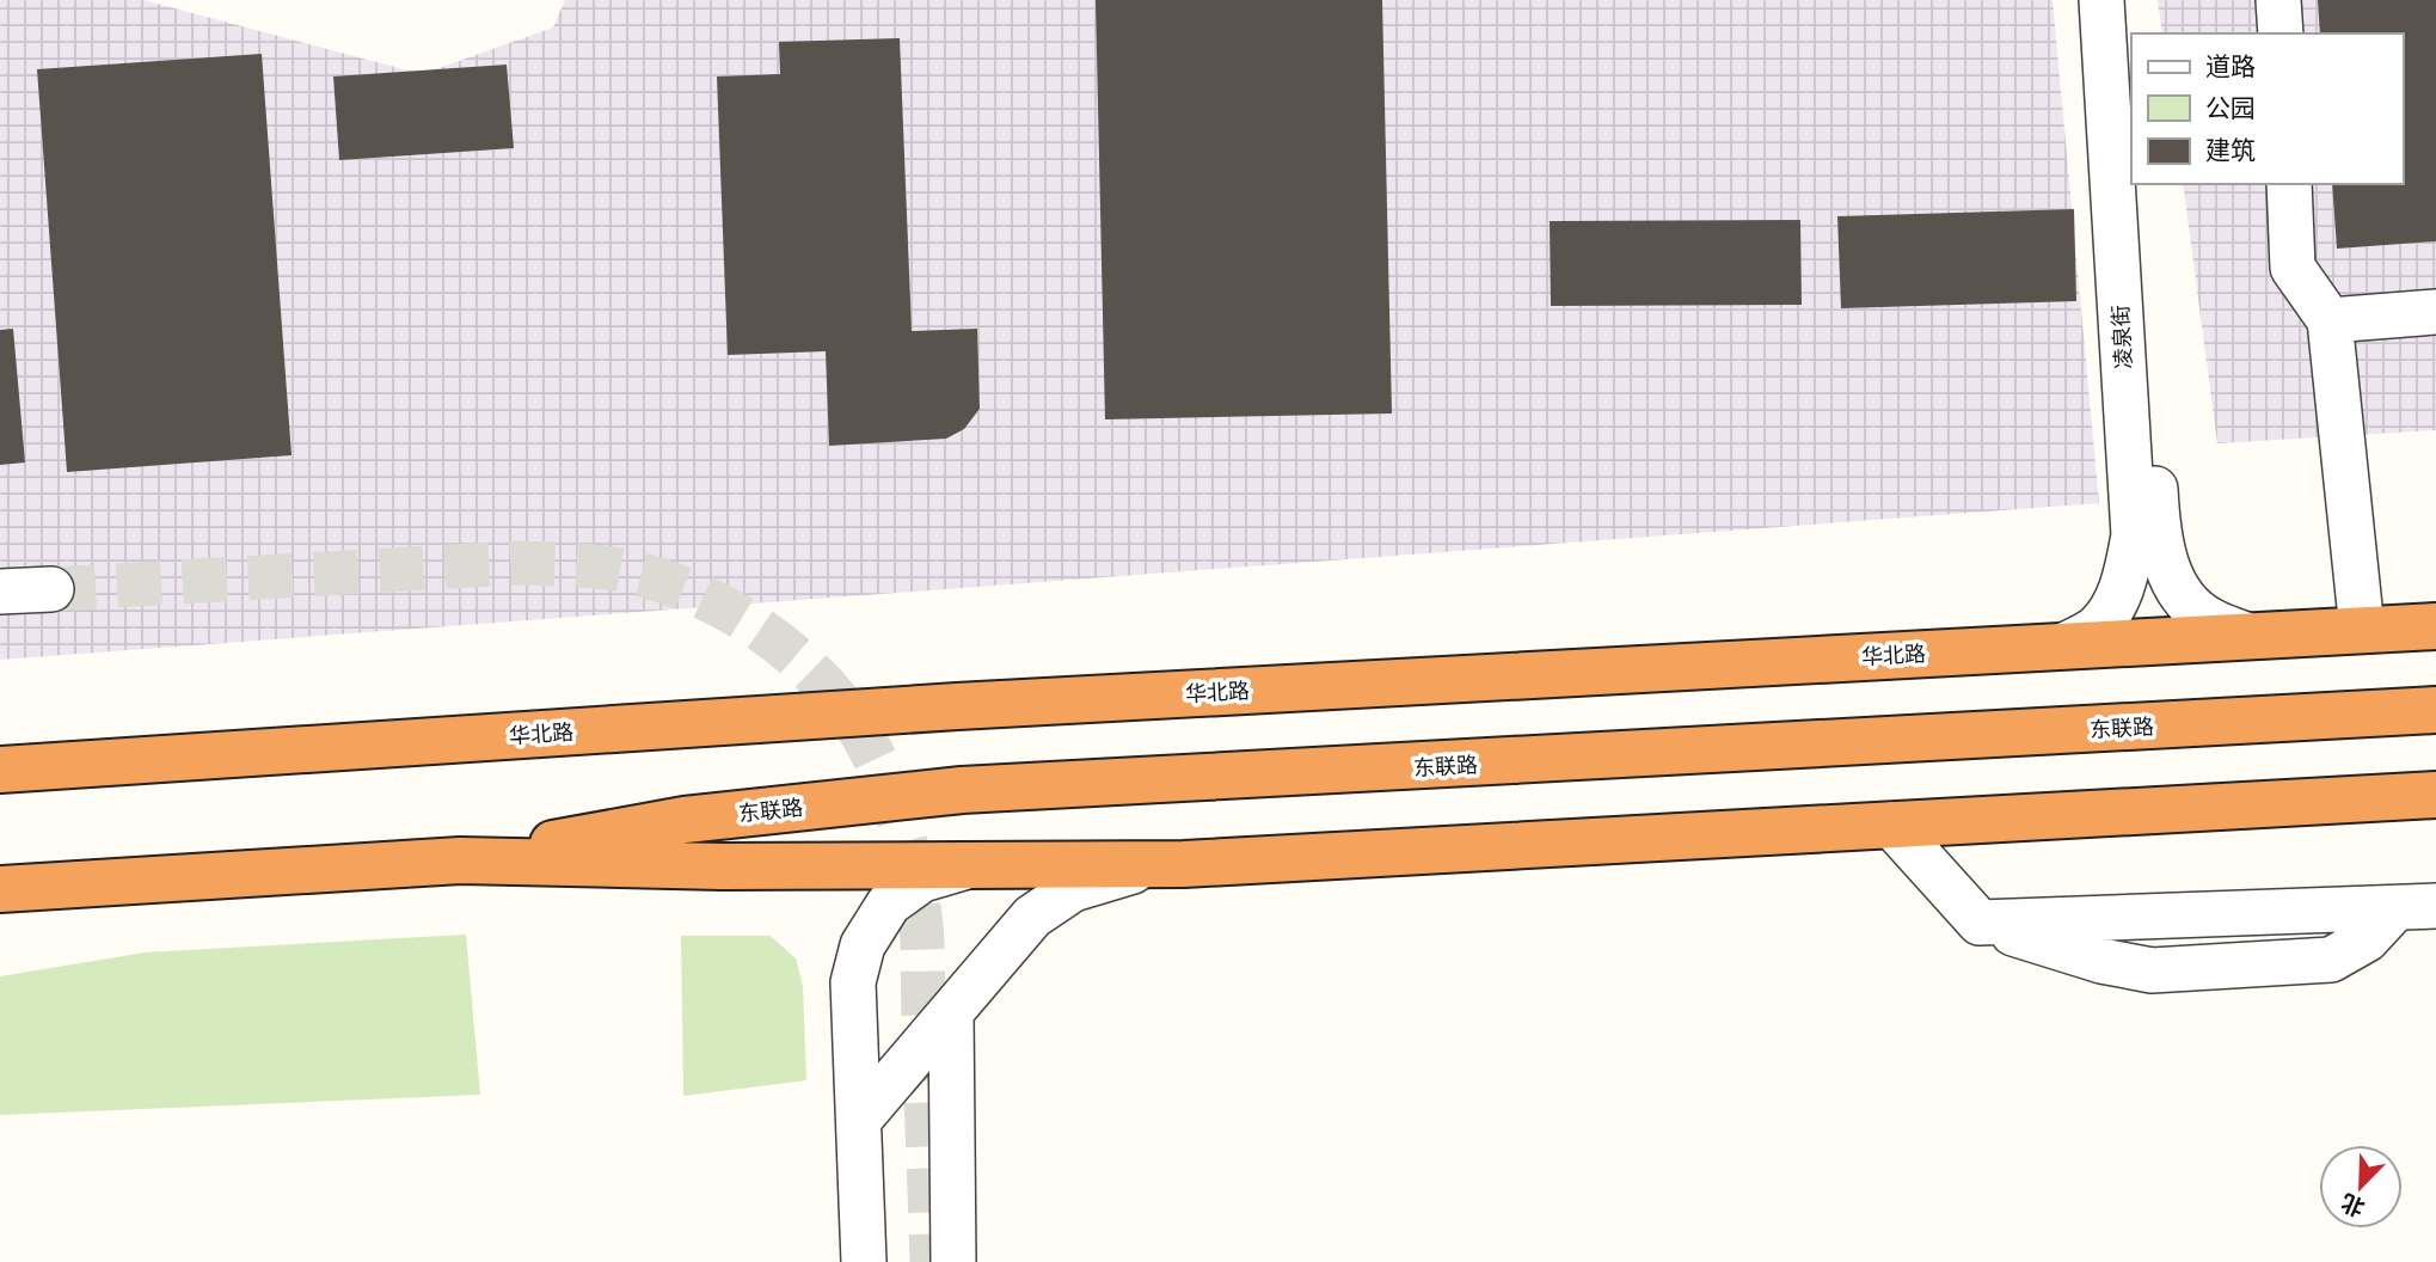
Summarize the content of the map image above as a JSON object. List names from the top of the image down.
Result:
{
  "streets": {
    "highway": ["华北路", "东联路"],
    "street": ["凌泉街"]
  },
  "crossings": [
    ["凌泉街", "华北路"]
  ],
  "legend": ["道路", "公园", "建筑"],
  "north": "bottom left"
}
